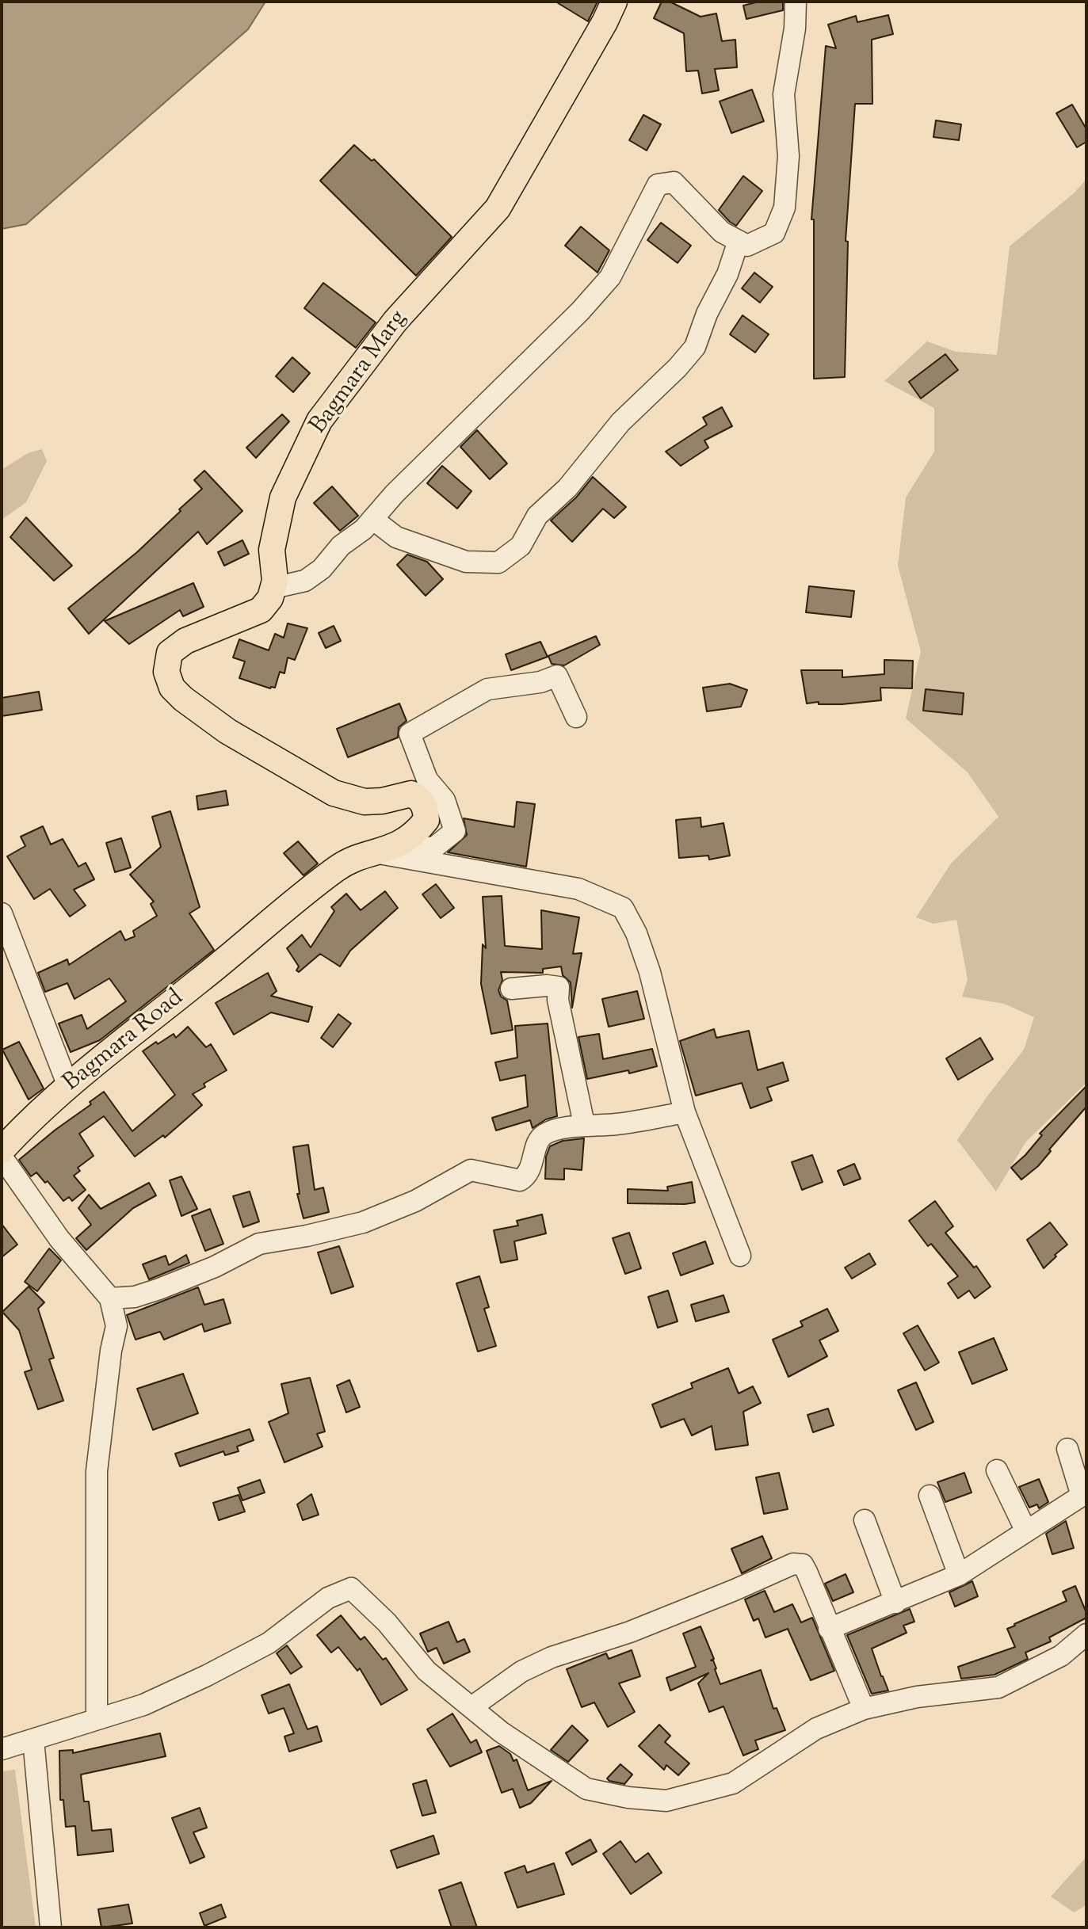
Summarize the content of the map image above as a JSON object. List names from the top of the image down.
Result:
{
  "streets": {
    "main road": ["Bagmara Marg", "Bagmara Road"]
  }
}
